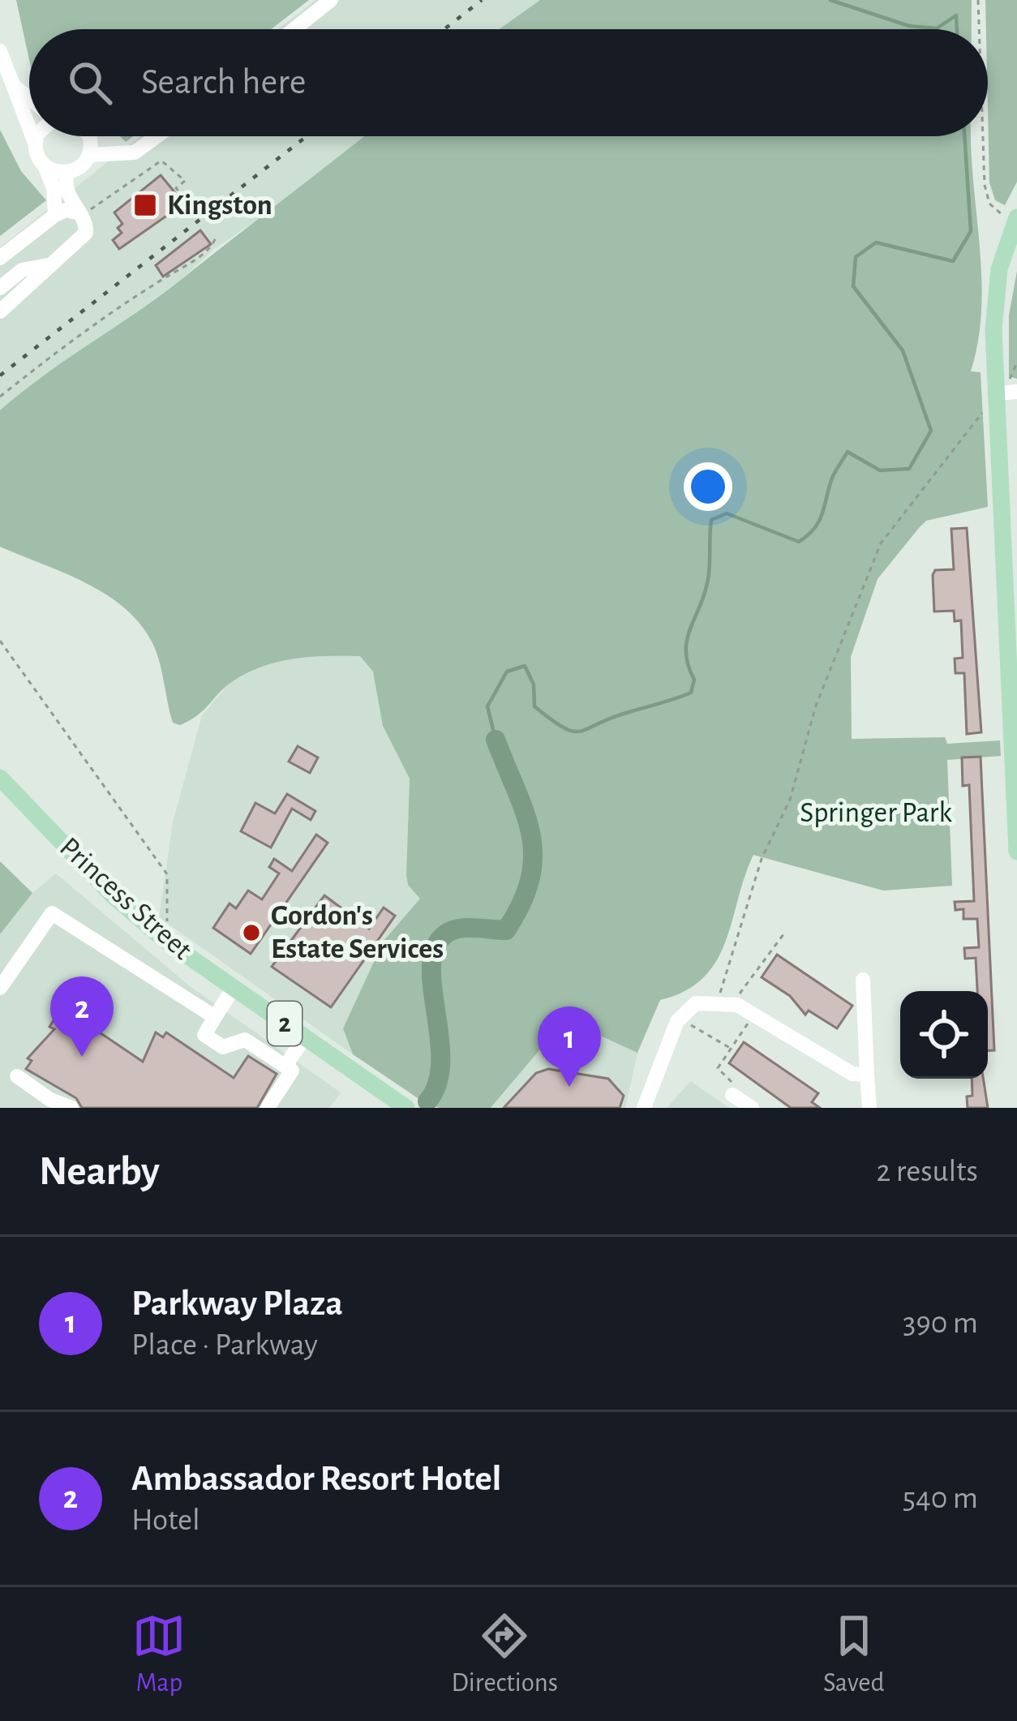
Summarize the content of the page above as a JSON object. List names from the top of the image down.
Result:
{
  "streets": {
    "main road": ["Princess Street", "2"]
  },
  "parks": ["Springer Park"],
  "places": {
    "transit": ["Kingston"],
    "other": ["Gordon's Estate Services"]
  },
  "page": {
    "search": "Search here",
    "pins": ["2", "1"],
    "heading": ["Nearby", "2 results"],
    "list": [
      {
        "mark": "1",
        "name": "Parkway Plaza",
        "note": "Place · Parkway",
        "value": "390 m"
      },
      {
        "mark": "2",
        "name": "Ambassador Resort Hotel",
        "note": "Hotel",
        "value": "540 m"
      }
    ],
    "nav": ["Map", "Directions", "Saved"]
  }
}
